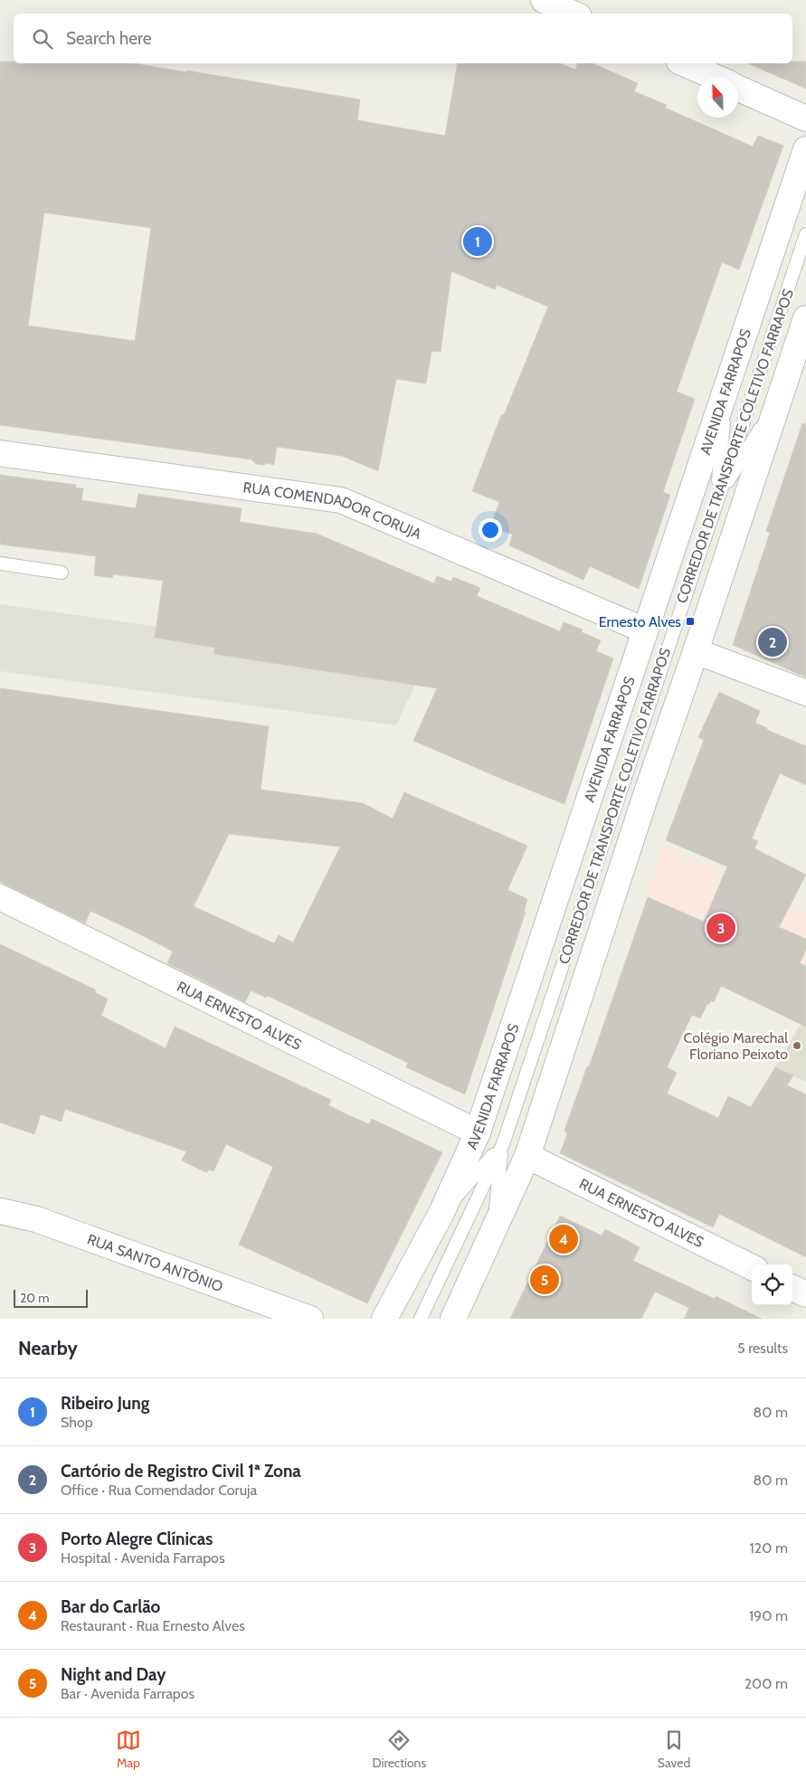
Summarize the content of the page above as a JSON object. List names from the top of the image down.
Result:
{
  "streets": {
    "main road": [
      "AVENIDA FARRAPOS",
      "RUA COMENDADOR CORUJA",
      "RUA ERNESTO ALVES",
      "RUA SANTO ANTÔNIO"
    ],
    "lane": ["CORREDOR DE TRANSPORTE COLETIVO FARRAPOS"]
  },
  "crossings": [
    ["AVENIDA FARRAPOS", "RUA COMENDADOR CORUJA"],
    ["AVENIDA FARRAPOS", "RUA ERNESTO ALVES"]
  ],
  "places": {
    "transit": ["Ernesto Alves"],
    "other": ["Colégio Marechal Floriano Peixoto"]
  },
  "scale_bar": "20 m",
  "north": "top",
  "page": {
    "search": "Search here",
    "pins": [
      "1",
      "2",
      "3",
      "4",
      "5"
    ],
    "scale": "20 m",
    "heading": ["Nearby", "5 results"],
    "list": [
      {
        "mark": "1",
        "name": "Ribeiro Jung",
        "note": "Shop",
        "value": "80 m"
      },
      {
        "mark": "2",
        "name": "Cartório de Registro Civil 1ª Zona",
        "note": "Office · Rua Comendador Coruja",
        "value": "80 m"
      },
      {
        "mark": "3",
        "name": "Porto Alegre Clínicas",
        "note": "Hospital · Avenida Farrapos",
        "value": "120 m"
      },
      {
        "mark": "4",
        "name": "Bar do Carlão",
        "note": "Restaurant · Rua Ernesto Alves",
        "value": "190 m"
      },
      {
        "mark": "5",
        "name": "Night and Day",
        "note": "Bar · Avenida Farrapos",
        "value": "200 m"
      }
    ],
    "nav": ["Map", "Directions", "Saved"]
  }
}
